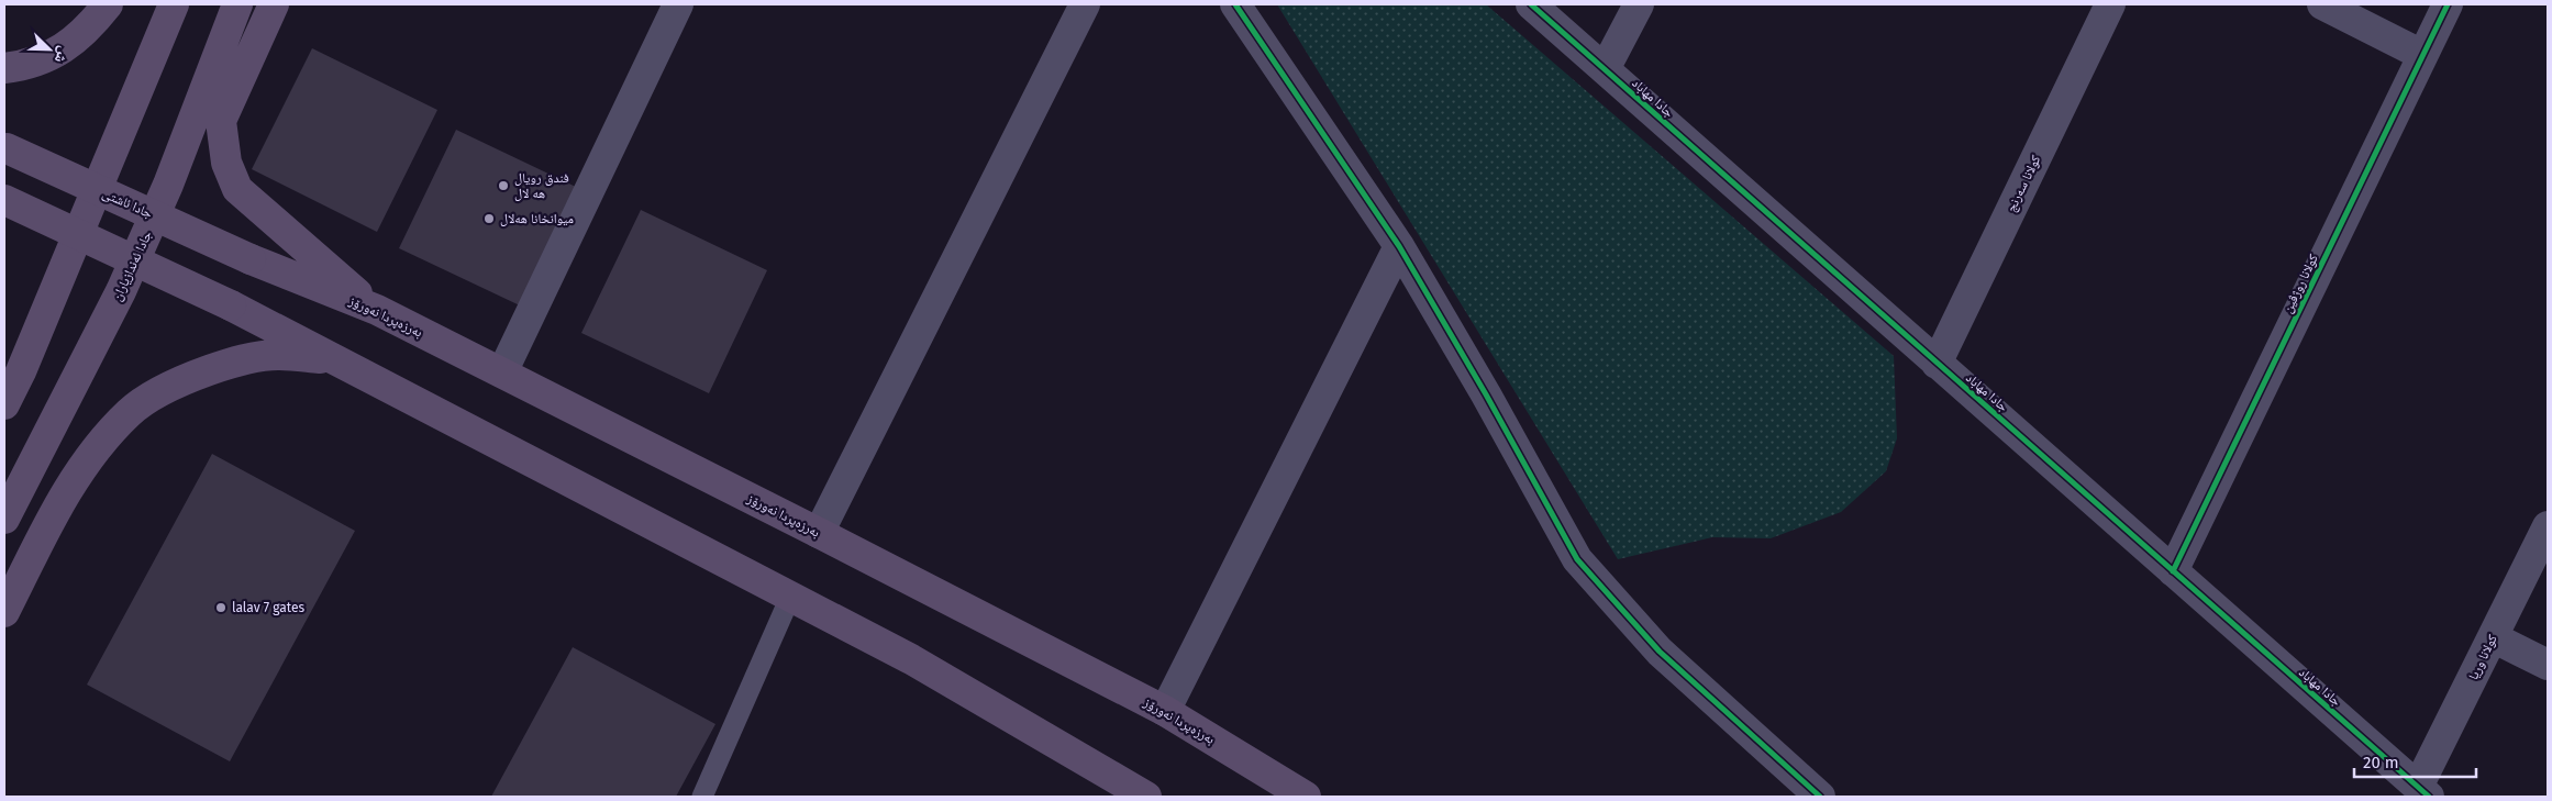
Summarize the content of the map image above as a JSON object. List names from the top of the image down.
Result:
{
  "streets": {
    "main road": ["جادا ئاشتی", "جادا ئەندازیاران", "بەرزەپردا نەورۆز"],
    "street": [
      "جادا مهاباد",
      "کولانا سەرنج",
      "کولانا روژڤین",
      "کولانا وریا"
    ]
  },
  "crossings": [
    ["جادا مهاباد", "کولانا سەرنج"],
    ["جادا مهاباد", "کولانا روژڤین"],
    ["جادا مهاباد", "کولانا وریا"],
    ["جادا ئاشتی", "بەرزەپردا نەورۆز"]
  ],
  "places": ["فندق رويال هه لال", "میوانخانا هەلال", "lalav 7 gates"],
  "scale_bar": "20 m",
  "north": "bottom right"
}
